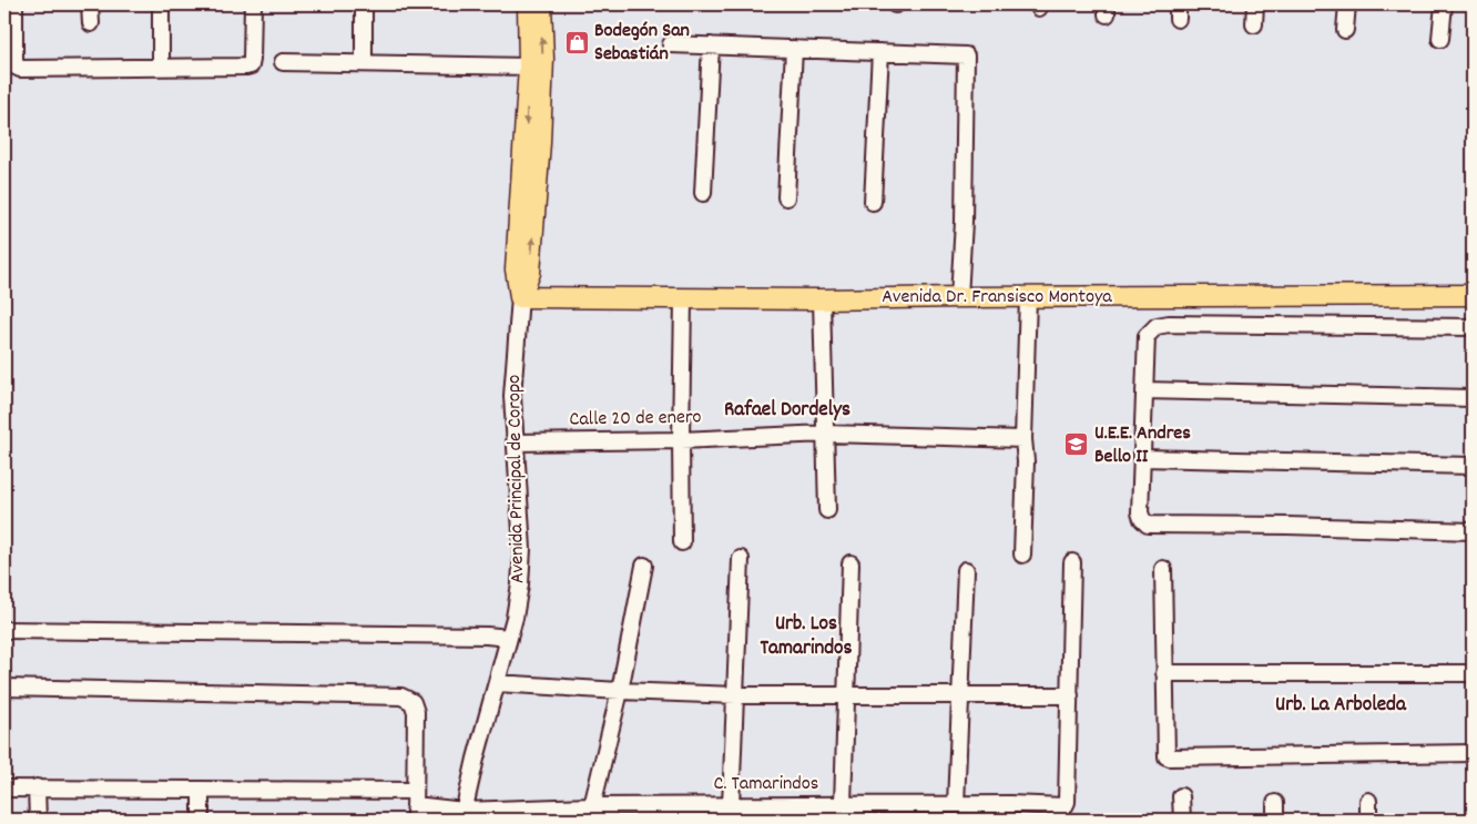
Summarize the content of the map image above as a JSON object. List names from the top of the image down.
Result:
{
  "streets": {
    "main road": ["Avenida Dr. Fransisco Montoya", "Avenida Principal de Coropo"],
    "street": ["Calle 20 de enero", "C. Tamarindos"]
  },
  "crossings": [
    ["Avenida Dr. Fransisco Montoya", "Avenida Principal de Coropo"],
    ["Calle 20 de enero", "Avenida Principal de Coropo"],
    ["Avenida Principal de Coropo", "C. Tamarindos"]
  ],
  "districts": ["Rafael Dordelys", "Urb. Los Tamarindos", "Urb. La Arboleda"],
  "places": {
    "shop": ["Bodegón San Sebastián"],
    "school or university": ["U.E.E. Andres Bello II"]
  }
}
